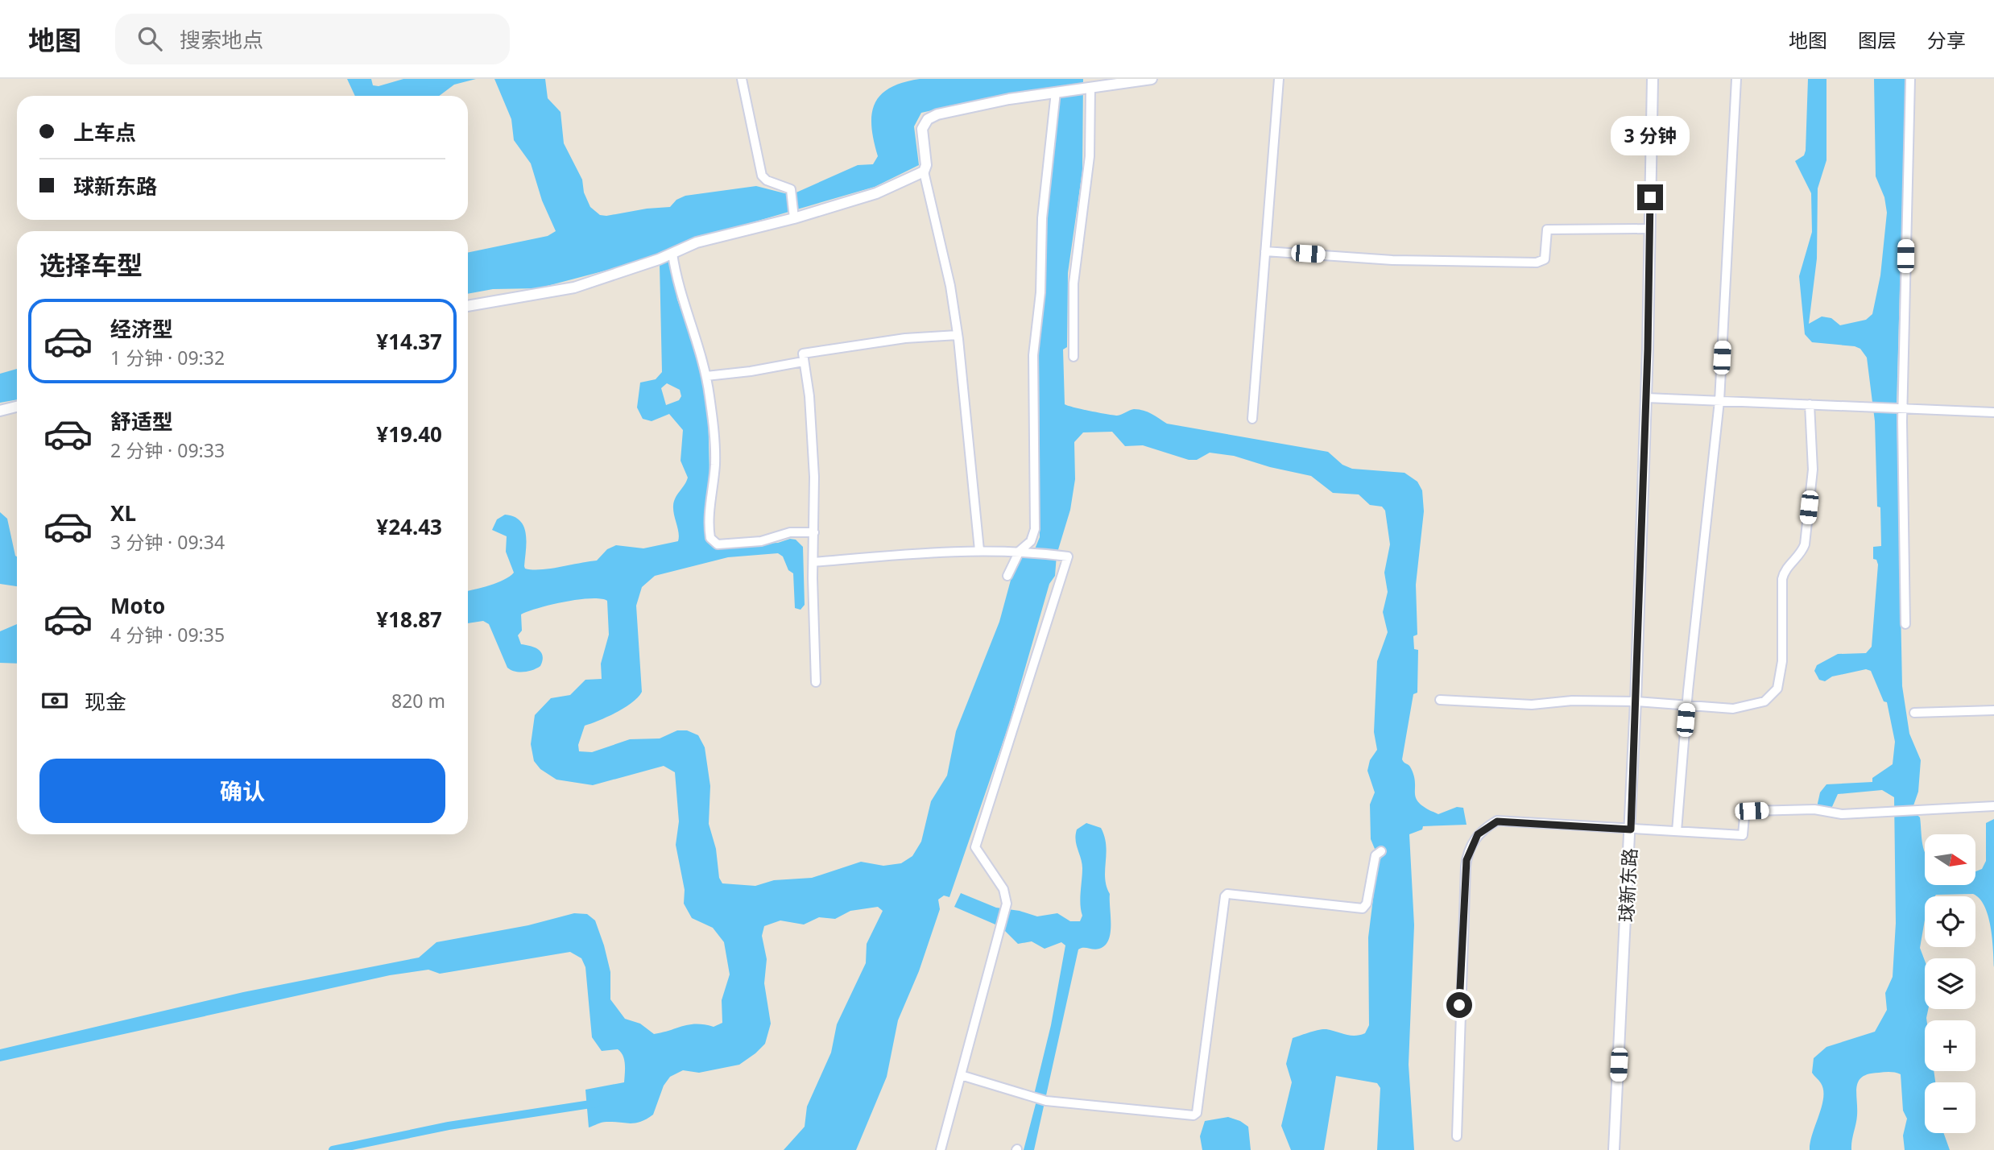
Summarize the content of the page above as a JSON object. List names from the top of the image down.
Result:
{
  "streets": {
    "street": ["球新东路"]
  },
  "north": "right",
  "page": {
    "header": "地图",
    "search": "搜索地点",
    "nav": ["地图", "图层", "分享"],
    "banner": ["上车点", "球新东路"],
    "bubble": "3 分钟",
    "heading": "选择车型",
    "list": [
      {
        "name": "经济型",
        "note": "1 分钟 · 09:32",
        "value": "¥14.37"
      },
      {
        "name": "舒适型",
        "note": "2 分钟 · 09:33",
        "value": "¥19.40"
      },
      {
        "name": "XL",
        "note": "3 分钟 · 09:34",
        "value": "¥24.43"
      },
      {
        "name": "Moto",
        "note": "4 分钟 · 09:35",
        "value": "¥18.87"
      }
    ],
    "pay": ["现金", "820 m"],
    "buttons": "确认",
    "map_buttons": ["+", "−"]
  }
}
